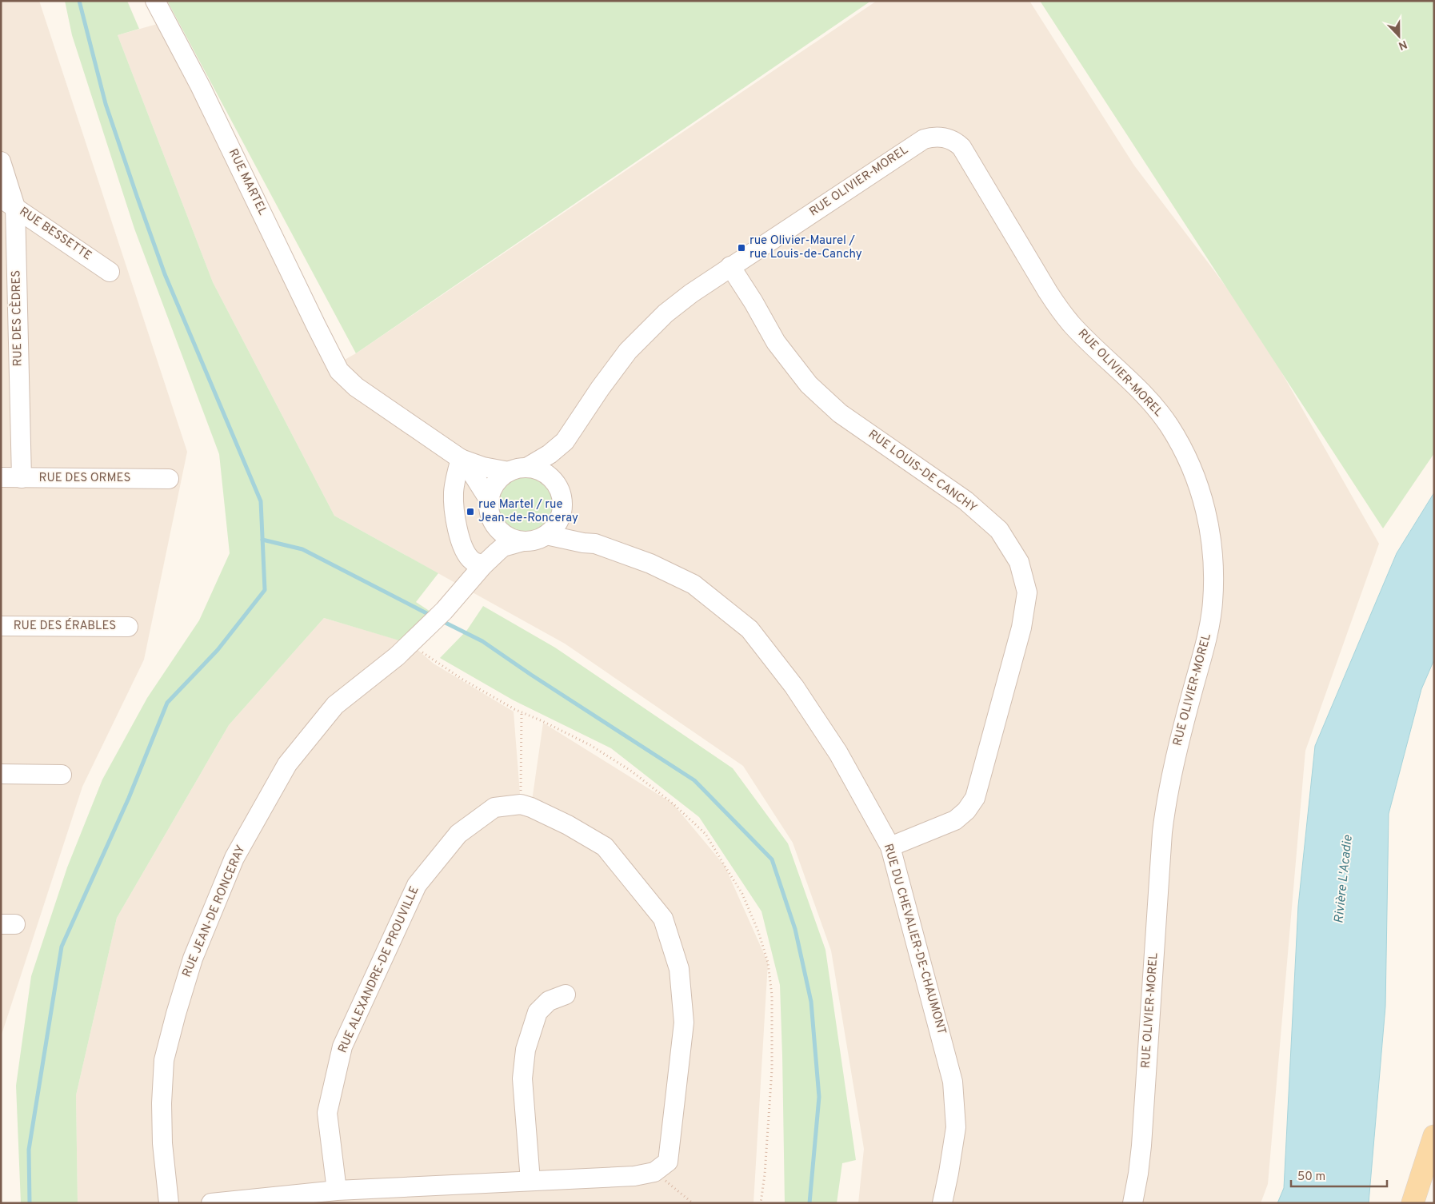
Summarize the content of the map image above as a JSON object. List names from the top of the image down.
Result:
{
  "streets": {
    "street": [
      "RUE OLIVIER-MOREL",
      "RUE MARTEL",
      "RUE BESSETTE",
      "RUE DES CÈDRES",
      "RUE LOUIS-DE CANCHY",
      "RUE DES ORMES",
      "RUE DES ÉRABLES",
      "RUE JEAN-DE RONCERAY",
      "RUE DU CHEVALIER-DE-CHAUMONT",
      "RUE ALEXANDRE-DE PROUVILLE"
    ]
  },
  "crossings": [
    ["RUE OLIVIER-MOREL", "RUE LOUIS-DE CANCHY"],
    ["RUE OLIVIER-MOREL", "RUE JEAN-DE RONCERAY"],
    ["RUE OLIVIER-MOREL", "RUE DU CHEVALIER-DE-CHAUMONT"],
    ["RUE BESSETTE", "RUE DES CÈDRES"],
    ["RUE DES CÈDRES", "RUE DES ORMES"],
    ["RUE LOUIS-DE CANCHY", "RUE DU CHEVALIER-DE-CHAUMONT"],
    ["RUE JEAN-DE RONCERAY", "RUE DU CHEVALIER-DE-CHAUMONT"]
  ],
  "water": ["Rivière L'Acadie"],
  "places": {
    "transit": ["rue Olivier-Maurel / rue Louis-de-Canchy", "rue Martel / rue Jean-de-Ronceray"]
  },
  "scale_bar": "50 m",
  "north": "bottom"
}
